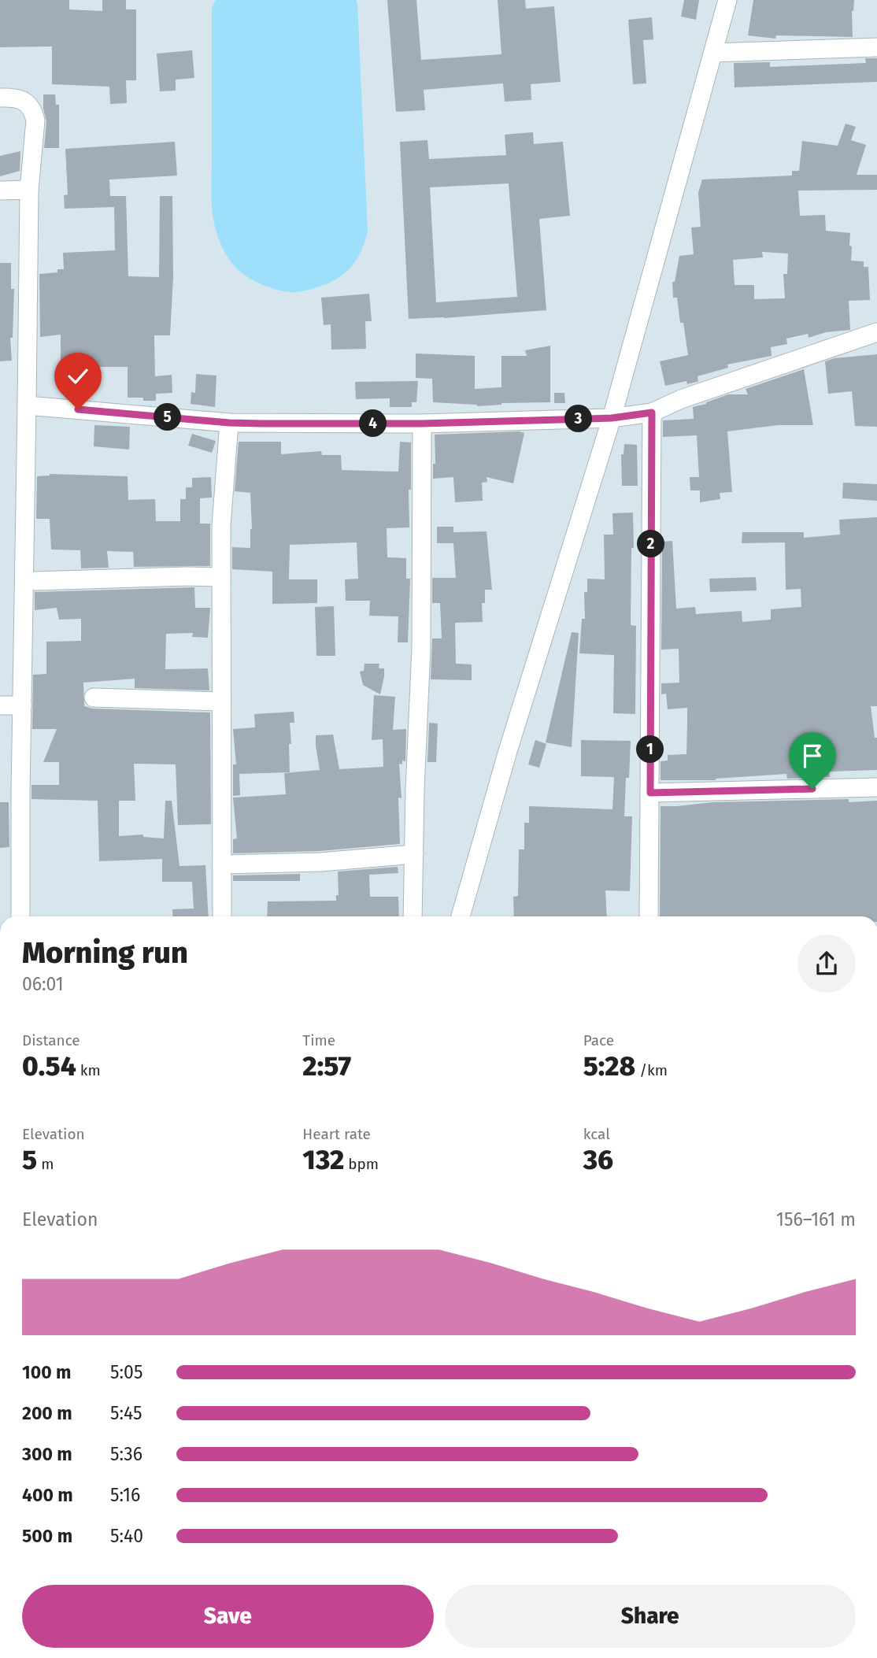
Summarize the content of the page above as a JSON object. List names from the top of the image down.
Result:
{
  "page": {
    "pins": [
      "5",
      "3",
      "4",
      "2",
      "1"
    ],
    "heading": ["Morning run", "06:01"],
    "stats": [
      ["Distance", "0.54 km"],
      ["Time", "2:57"],
      ["Pace", "5:28 /km"],
      ["Elevation", "5 m"],
      ["Heart rate", "132 bpm"],
      ["kcal", "36"]
    ],
    "chart": ["Elevation", "156–161 m"],
    "list": [
      {
        "name": "100 m",
        "note": "5:05"
      },
      {
        "name": "200 m",
        "note": "5:45"
      },
      {
        "name": "300 m",
        "note": "5:36"
      },
      {
        "name": "400 m",
        "note": "5:16"
      },
      {
        "name": "500 m",
        "note": "5:40"
      }
    ],
    "buttons": ["Save", "Share"]
  }
}
